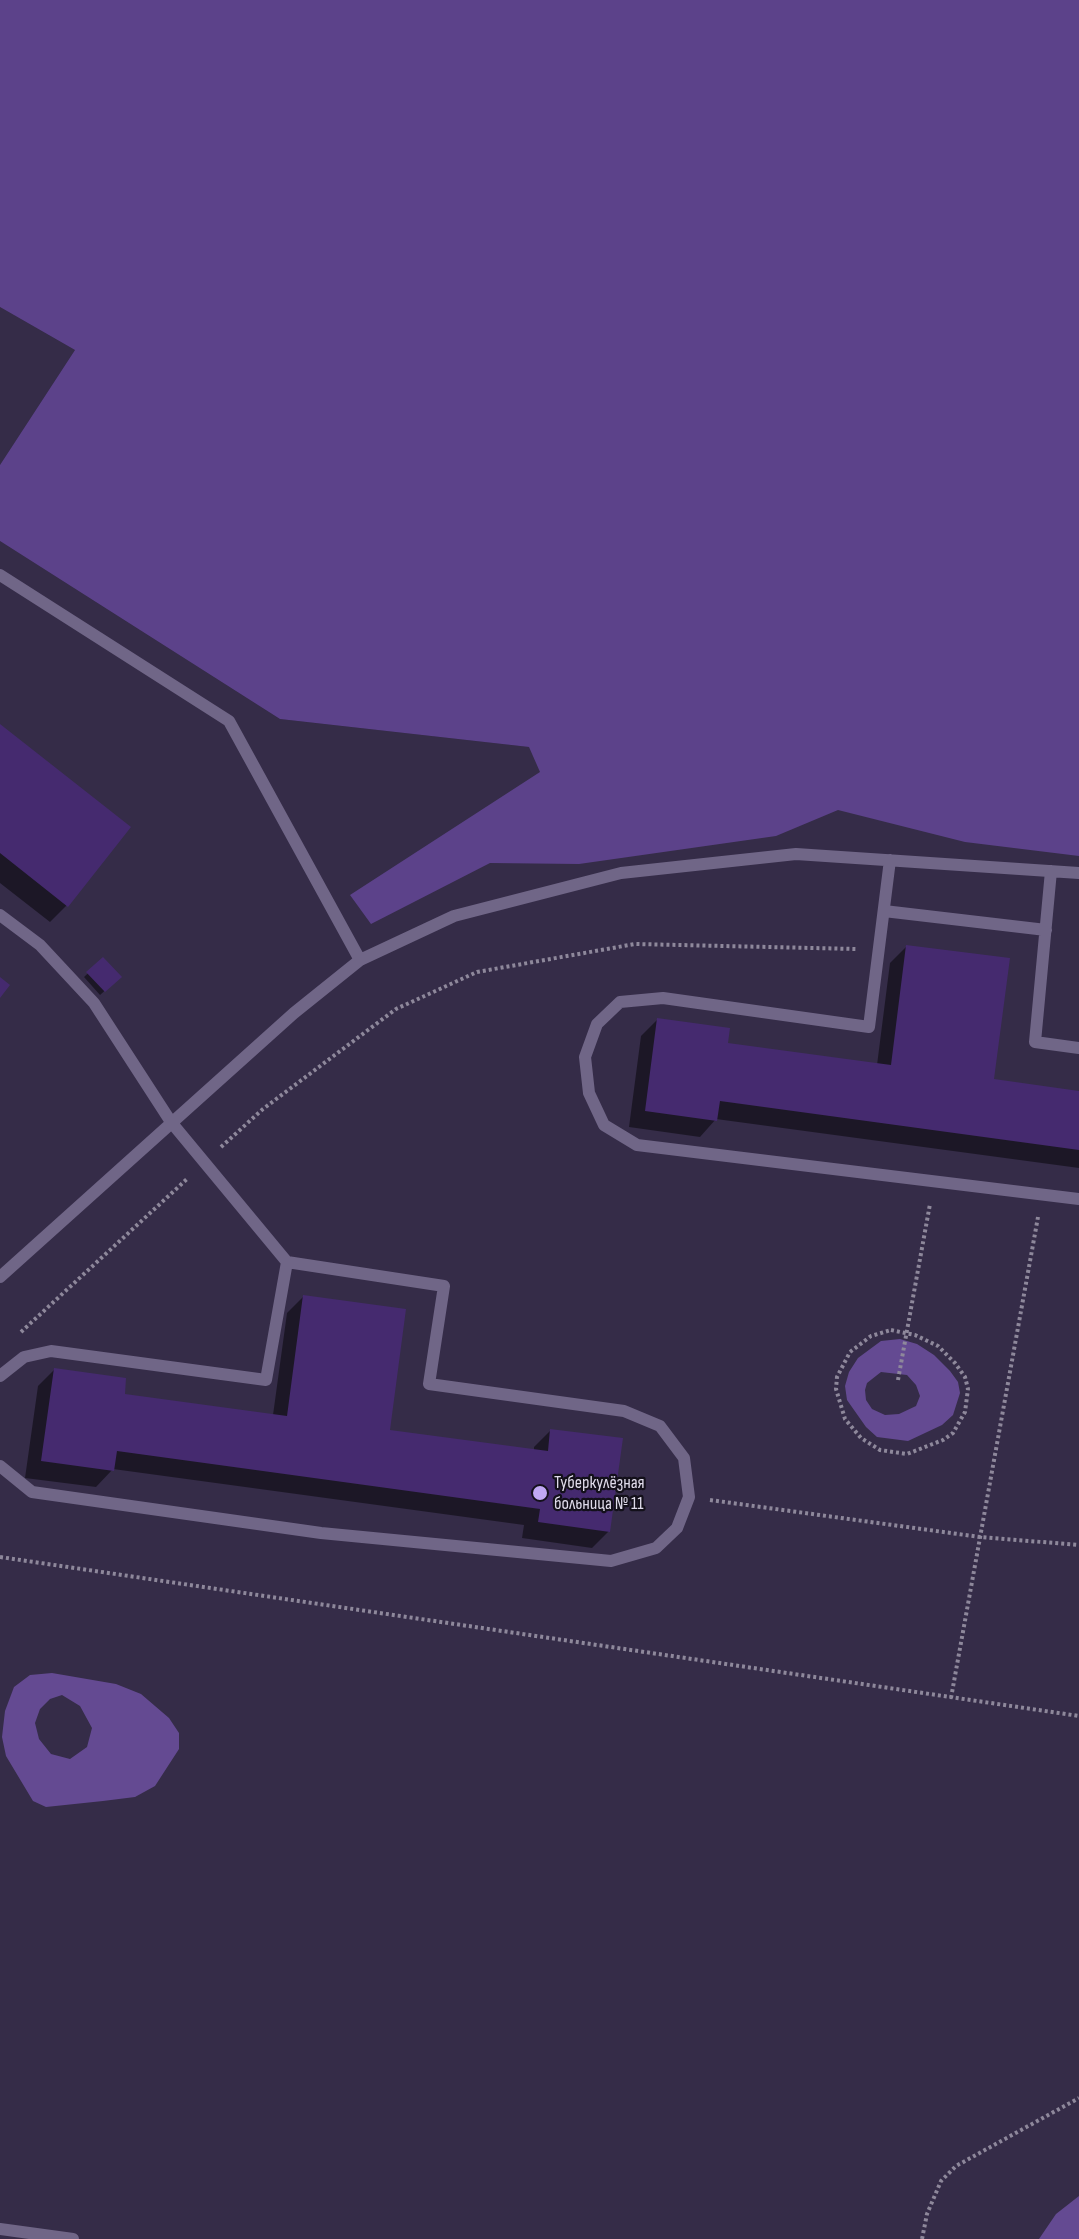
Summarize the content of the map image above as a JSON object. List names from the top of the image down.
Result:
{
  "places": ["Туберкулёзная больница № 11"]
}
